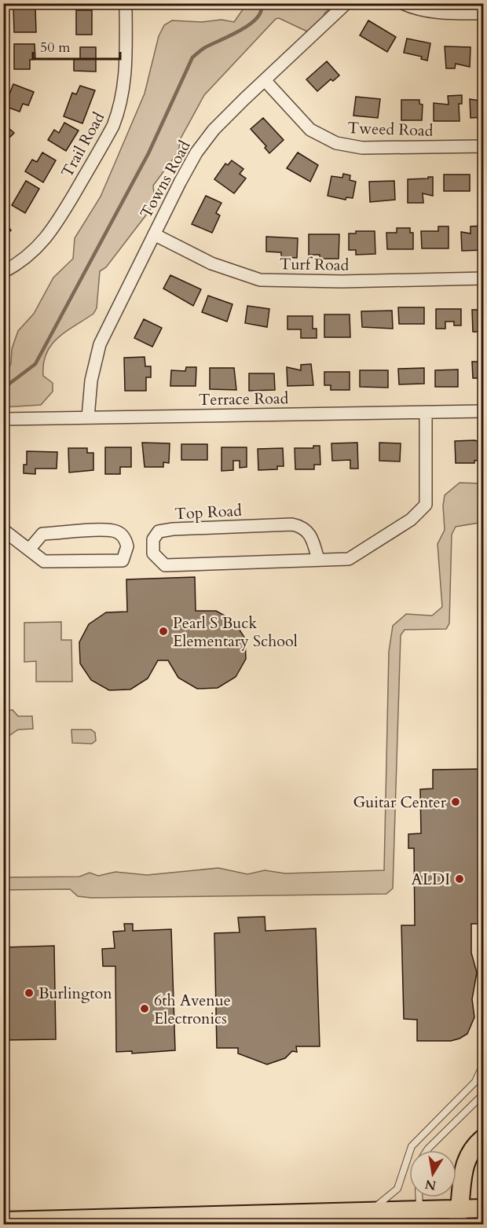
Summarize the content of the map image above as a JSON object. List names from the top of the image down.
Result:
{
  "streets": {
    "street": [
      "Tweed Road",
      "Trail Road",
      "Towns Road",
      "Turf Road",
      "Terrace Road",
      "Top Road"
    ]
  },
  "crossings": [
    ["Tweed Road", "Towns Road"],
    ["Towns Road", "Turf Road"],
    ["Towns Road", "Terrace Road"],
    ["Terrace Road", "Top Road"]
  ],
  "places": [
    "Pearl S Buck Elementary School",
    "Guitar Center",
    "ALDI",
    "Burlington",
    "6th Avenue Electronics"
  ],
  "scale_bar": "50 m",
  "north": "bottom"
}
